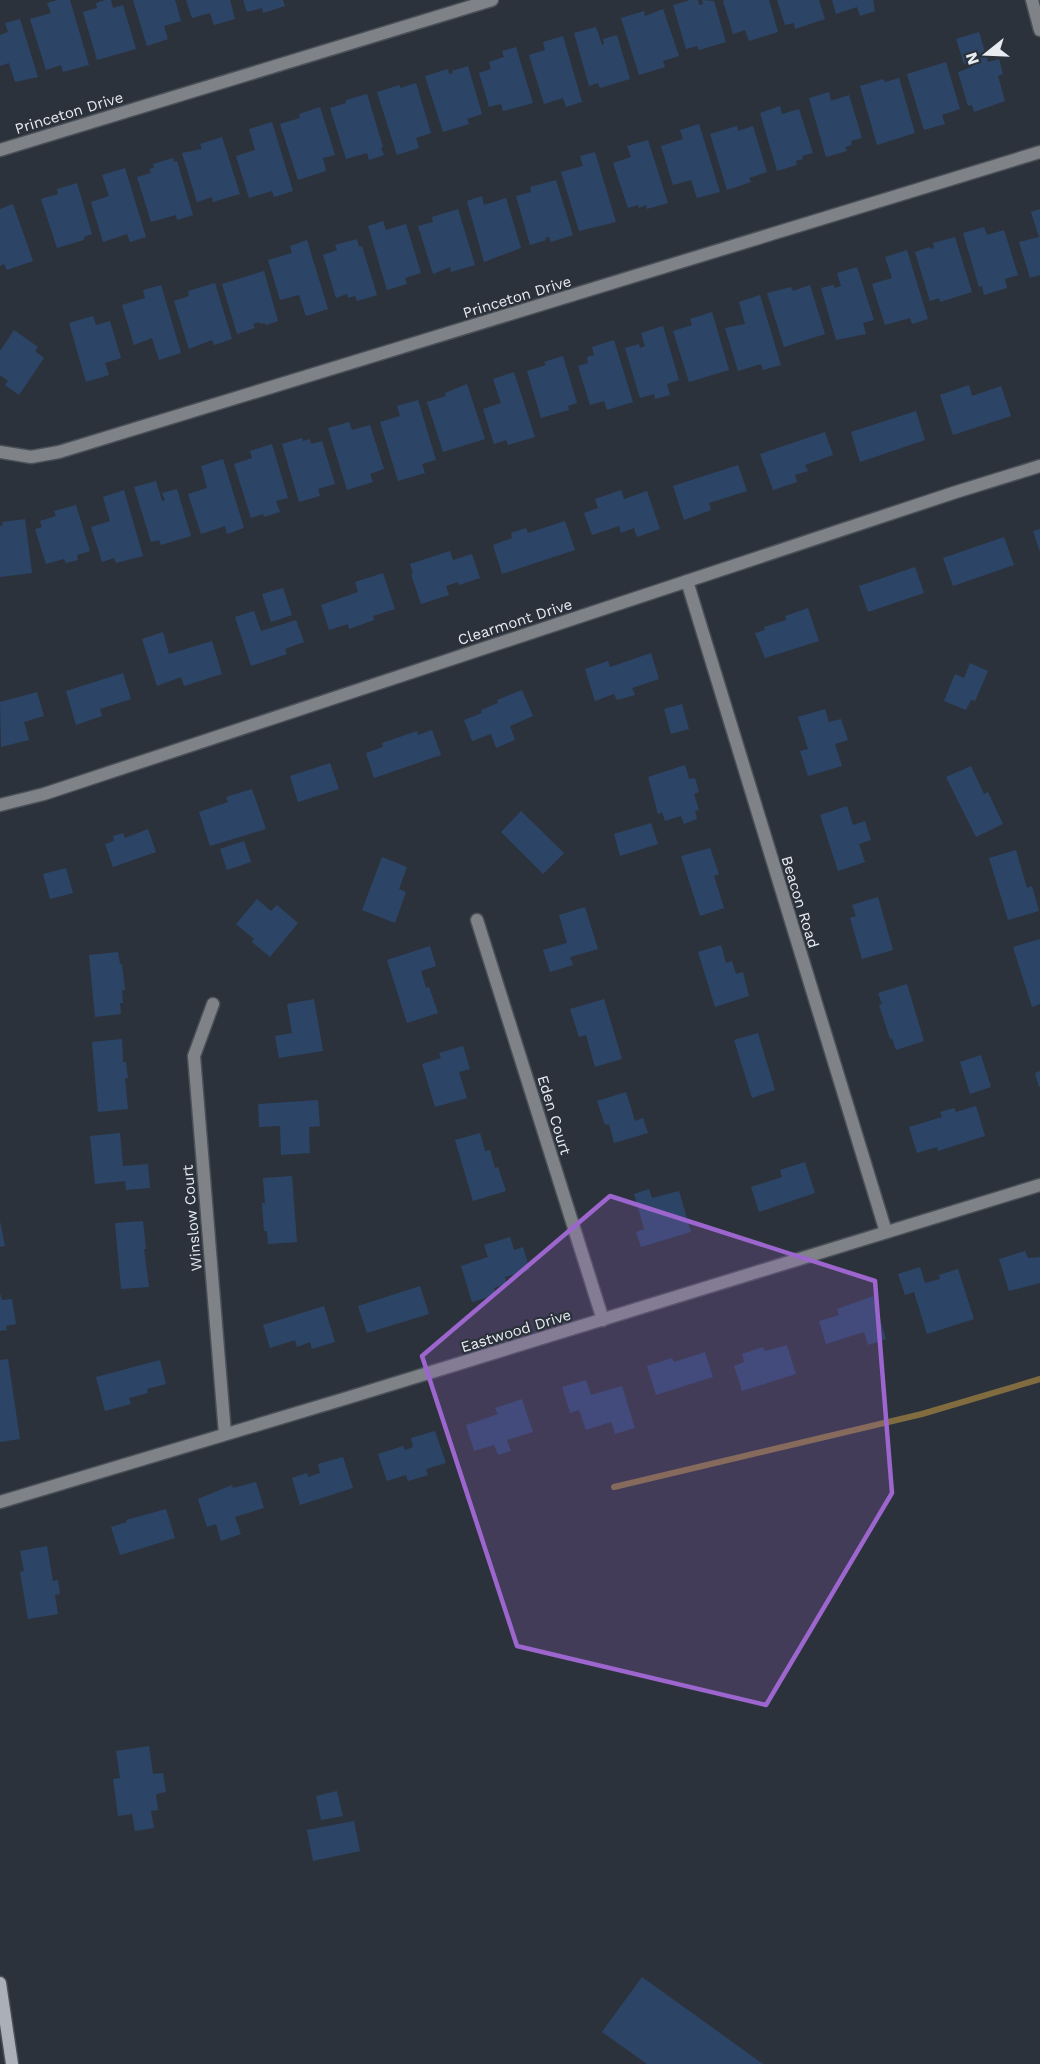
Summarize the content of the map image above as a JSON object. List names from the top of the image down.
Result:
{
  "streets": {
    "street": [
      "Princeton Drive",
      "Clearmont Drive",
      "Beacon Road",
      "Eden Court",
      "Winslow Court",
      "Eastwood Drive"
    ]
  },
  "crossings": [
    ["Clearmont Drive", "Beacon Road"],
    ["Beacon Road", "Eastwood Drive"],
    ["Eden Court", "Eastwood Drive"],
    ["Winslow Court", "Eastwood Drive"]
  ],
  "north": "left"
}
